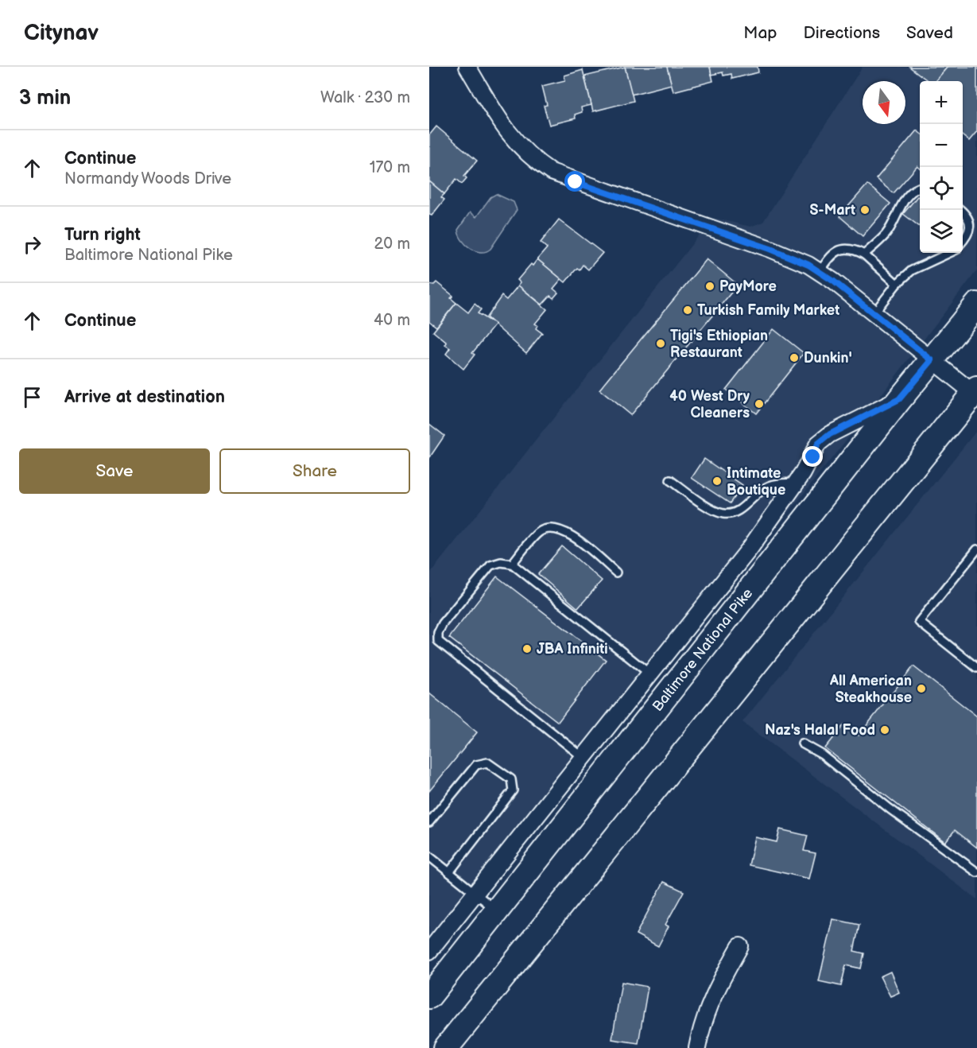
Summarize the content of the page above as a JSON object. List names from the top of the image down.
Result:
{
  "streets": {
    "main road": ["Baltimore National Pike"]
  },
  "places": [
    "S-Mart",
    "PayMore",
    "Turkish Family Market",
    "Tigi's Ethiopian Restaurant",
    "Dunkin'",
    "40 West Dry Cleaners",
    "Intimate Boutique",
    "JBA Infiniti",
    "All American Steakhouse",
    "Naz's Halal Food"
  ],
  "north": "bottom",
  "page": {
    "header": "Citynav",
    "nav": ["Map", "Directions", "Saved"],
    "heading": ["3 min", "Walk · 230 m"],
    "map_buttons": ["+", "−"],
    "list": [
      ["Continue", "Normandy Woods Drive", "170 m"],
      ["Turn right", "Baltimore National Pike", "20 m"],
      ["Continue", "40 m"],
      "Arrive at destination"
    ],
    "buttons": ["Save", "Share"]
  }
}
